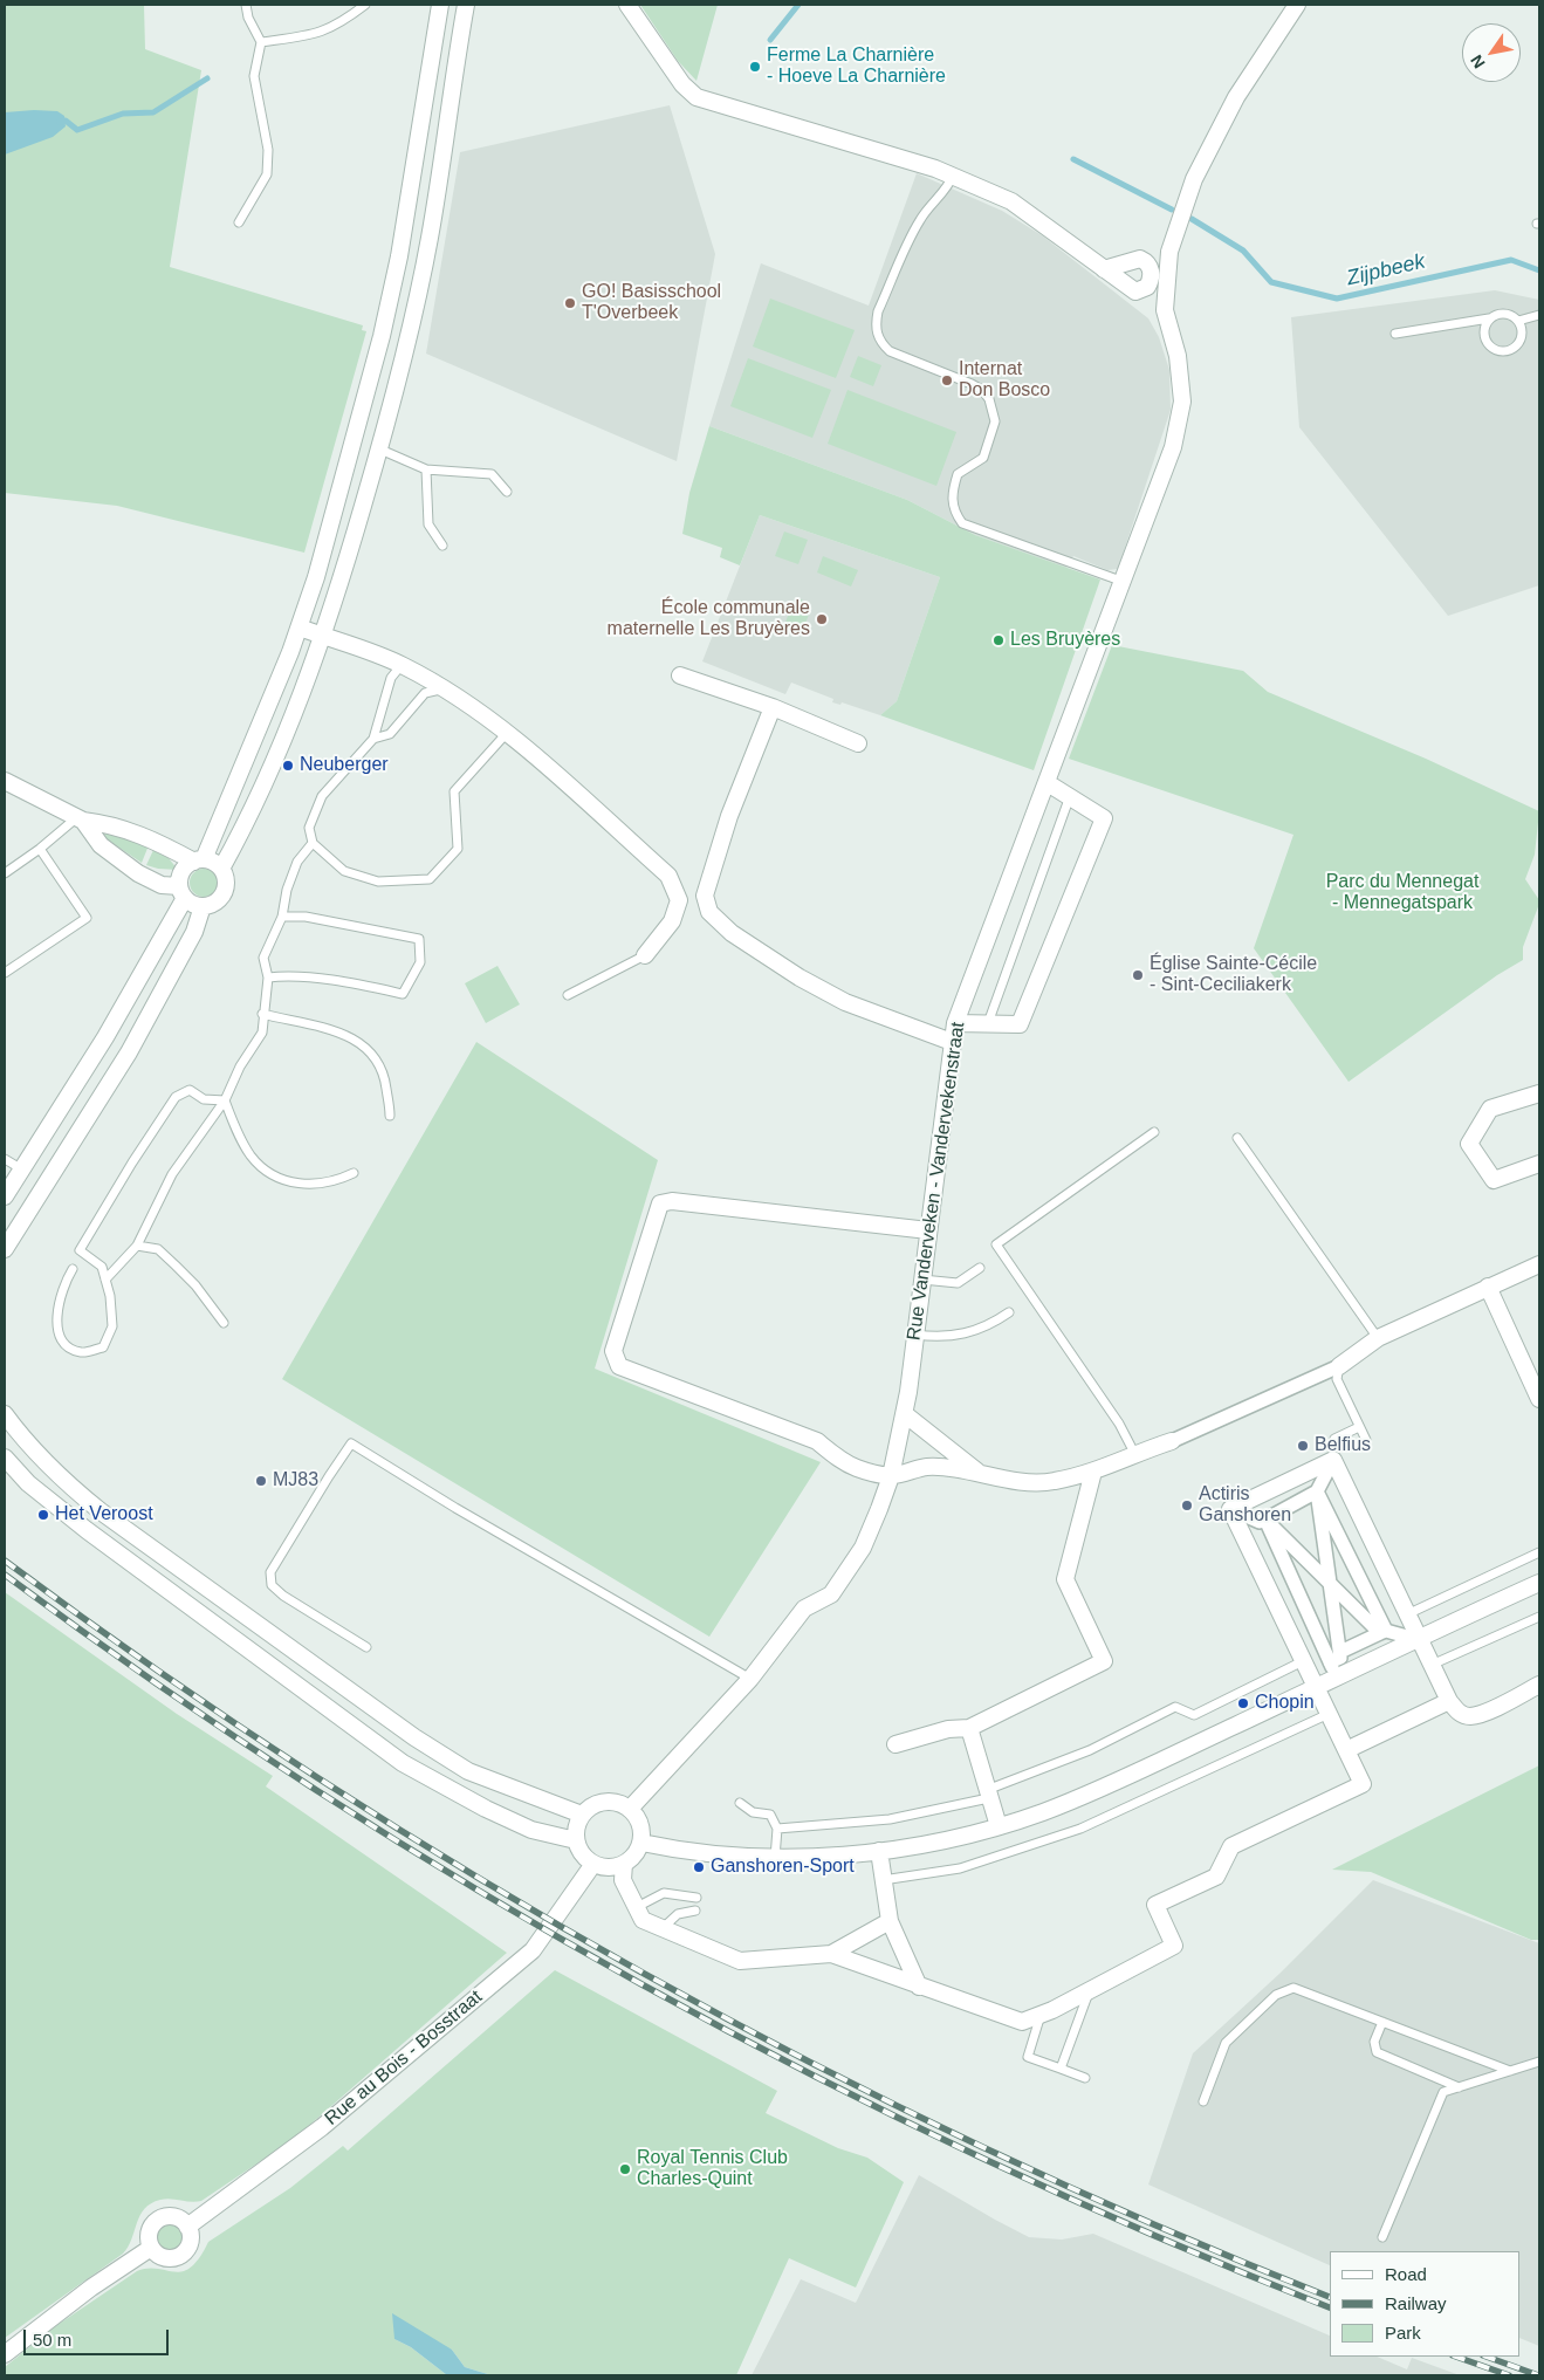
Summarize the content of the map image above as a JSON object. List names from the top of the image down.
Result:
{
  "streets": {
    "street": ["Rue Vanderveken - Vandervekenstraat", "Rue au Bois - Bosstraat"]
  },
  "crossings": [
    ["Rue Vanderveken - Vandervekenstraat", "Rue au Bois - Bosstraat"]
  ],
  "water": ["Zijpbeek"],
  "parks": ["Parc du Mennegat - Mennegatspark"],
  "places": [
    "Ferme La Charnière - Hoeve La Charnière",
    "GO! Basisschool T'Overbeek",
    "Internat Don Bosco",
    "École communale maternelle Les Bruyères",
    "Les Bruyères",
    "Neuberger",
    "Église Sainte-Cécile - Sint-Ceciliakerk",
    "Belfius",
    "MJ83",
    "Actiris Ganshoren",
    "Het Veroost",
    "Chopin",
    "Ganshoren-Sport",
    "Royal Tennis Club Charles-Quint"
  ],
  "legend": ["Road", "Railway", "Park"],
  "scale_bar": "50 m",
  "north": "bottom left"
}
